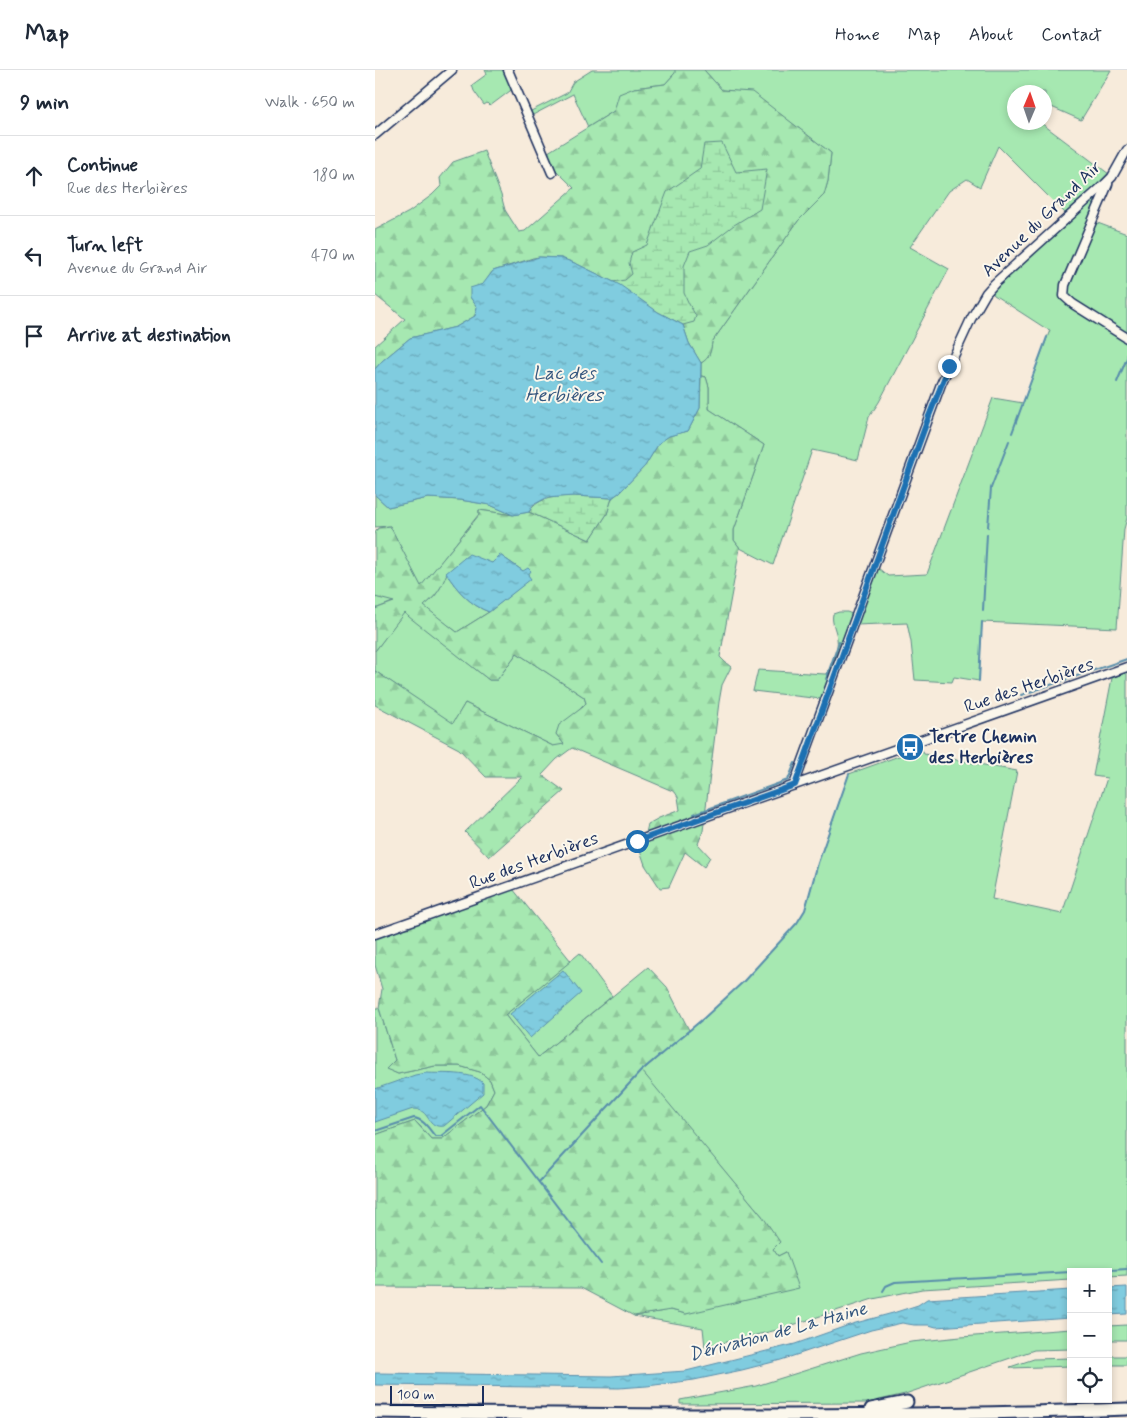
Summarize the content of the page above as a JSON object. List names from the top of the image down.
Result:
{
  "streets": {
    "street": ["Avenue du Grand Air", "Rue des Herbières"]
  },
  "crossings": [
    ["Avenue du Grand Air", "Rue des Herbières"]
  ],
  "water": ["Lac des Herbières", "Dérivation de La Haine"],
  "places": {
    "bus stop": ["Tertre Chemin des Herbières"]
  },
  "scale_bar": "100 m",
  "north": "top",
  "page": {
    "header": "Map",
    "nav": [
      "Home",
      "Map",
      "About",
      "Contact"
    ],
    "heading": ["9 min", "Walk · 650 m"],
    "list": [
      ["Continue", "Rue des Herbières", "180 m"],
      ["Turn left", "Avenue du Grand Air", "470 m"],
      "Arrive at destination"
    ],
    "map_buttons": ["+", "−"],
    "scale": "100 m"
  }
}
